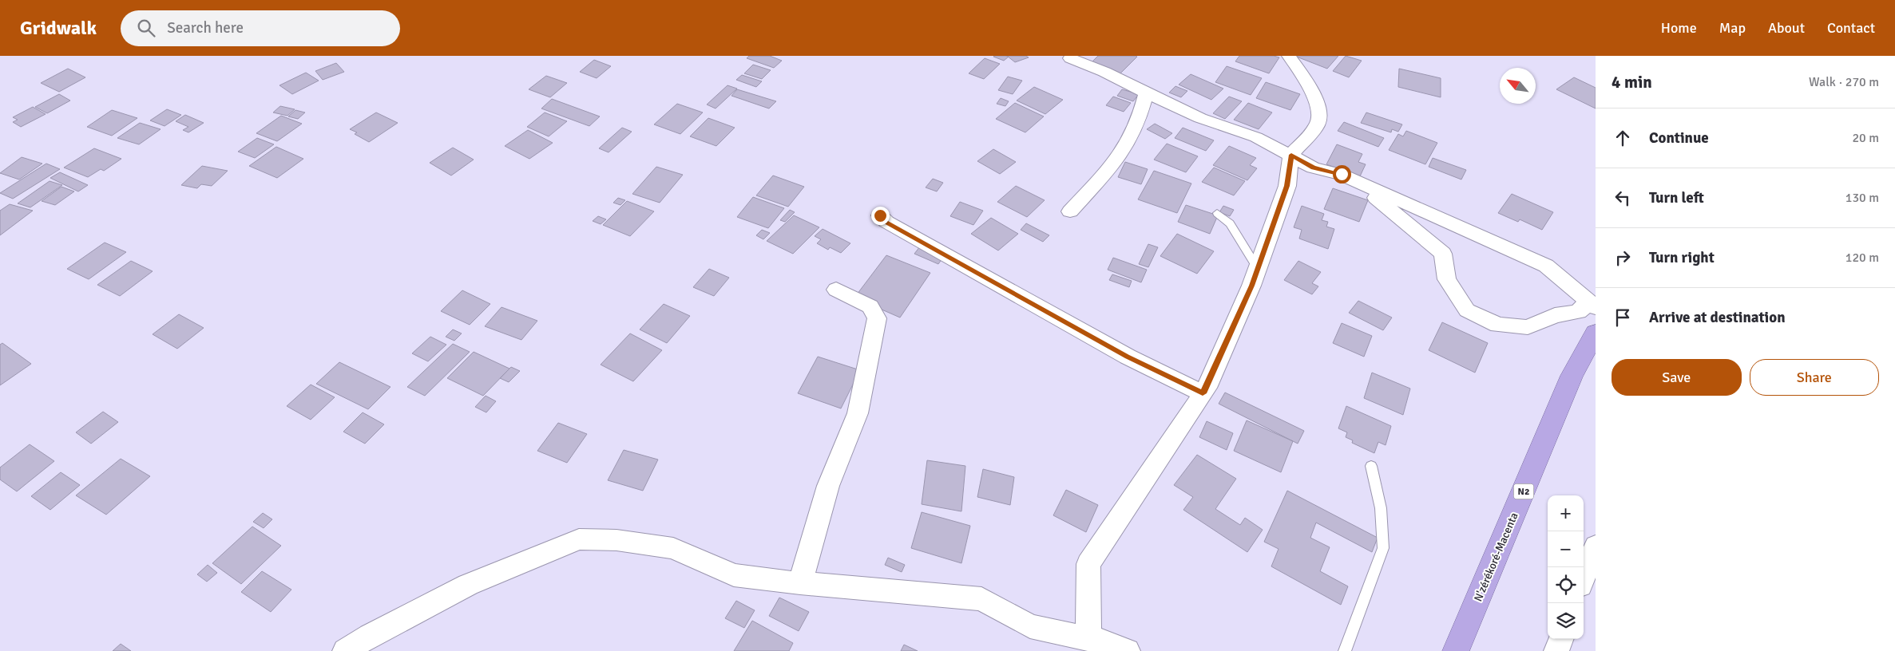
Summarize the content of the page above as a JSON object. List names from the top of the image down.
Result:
{
  "streets": {
    "highway": ["N2", "N'zérékoré-Macenta"]
  },
  "north": "top left",
  "page": {
    "header": "Gridwalk",
    "search": "Search here",
    "nav": [
      "Home",
      "Map",
      "About",
      "Contact"
    ],
    "heading": ["4 min", "Walk · 270 m"],
    "list": [
      ["Continue", "20 m"],
      ["Turn left", "130 m"],
      ["Turn right", "120 m"],
      "Arrive at destination"
    ],
    "buttons": ["Save", "Share"],
    "map_buttons": ["+", "−"]
  }
}
